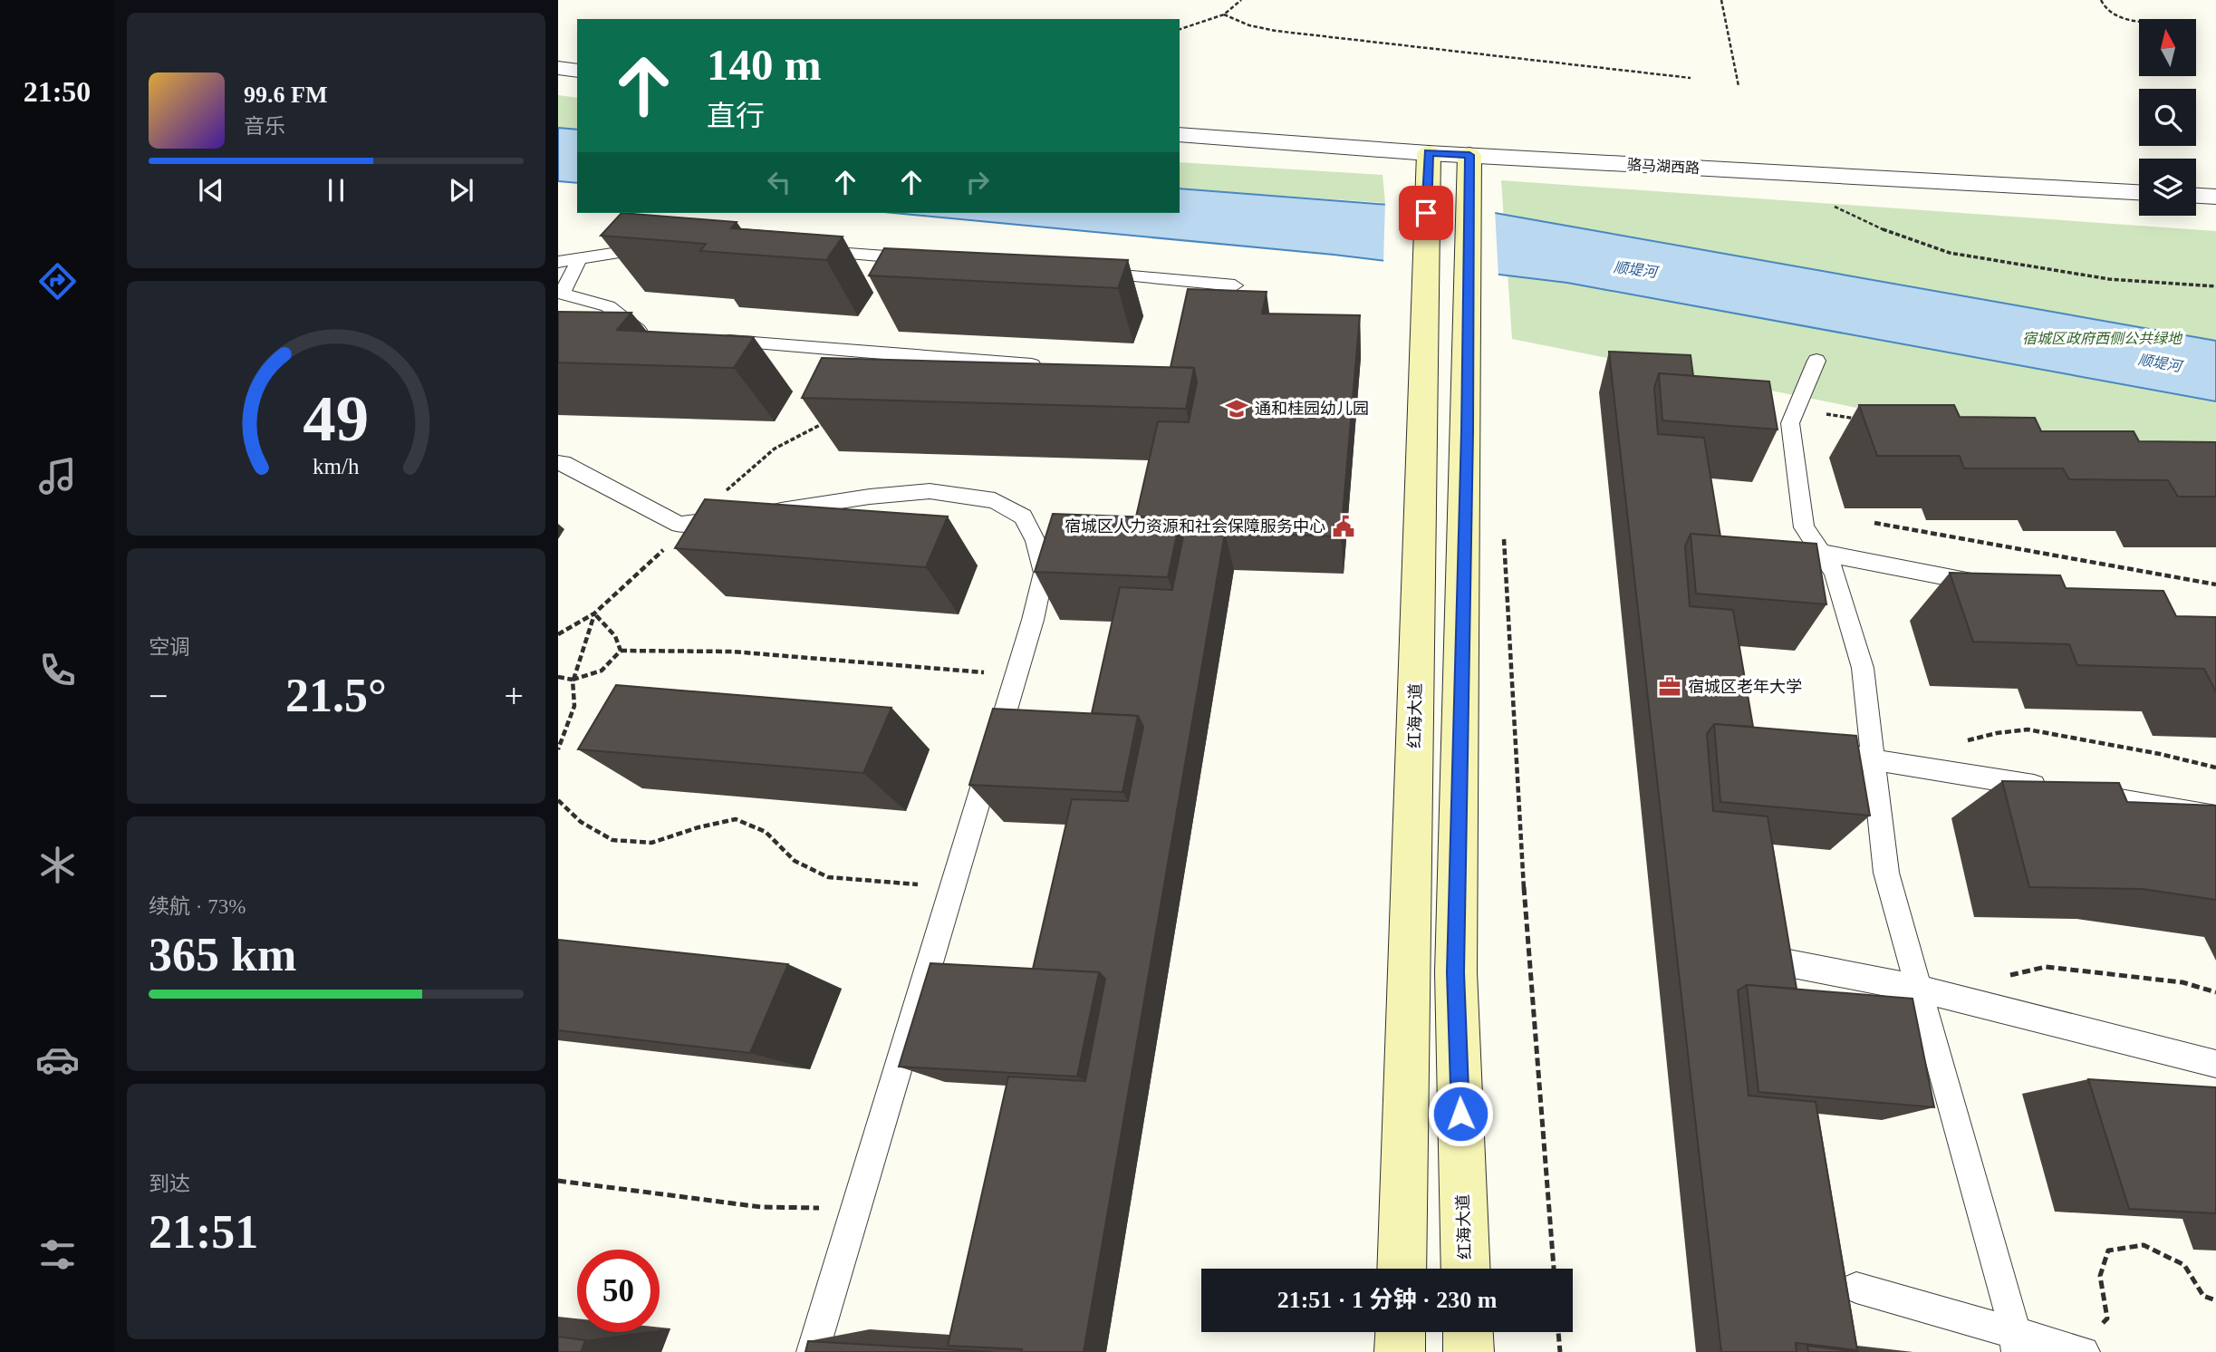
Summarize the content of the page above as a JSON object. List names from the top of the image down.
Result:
{
  "streets": {
    "main road": ["红海大道"],
    "street": ["骆马湖西路"]
  },
  "crossings": [
    ["骆马湖西路", "红海大道"]
  ],
  "water": ["顺堤河"],
  "parks": ["宿城区政府西侧公共绿地"],
  "places": {
    "school or university": ["通和桂园幼儿园"],
    "public building": ["宿城区人力资源和社会保障服务中心"],
    "office": ["宿城区老年大学"]
  },
  "north": "top",
  "page": {
    "tabs": "21:50",
    "turn": ["140 m", "直行"],
    "song": ["99.6 FM", "音乐"],
    "tile": [
      "空调",
      ["续航 · 73%", "365 km"],
      ["到达", "21:51"]
    ],
    "heat": ["−", "21.5°", "+"],
    "limit": "50",
    "trip": "21:51 · 1 分钟 · 230 m",
    "gauge": ["49", "km/h"]
  }
}
